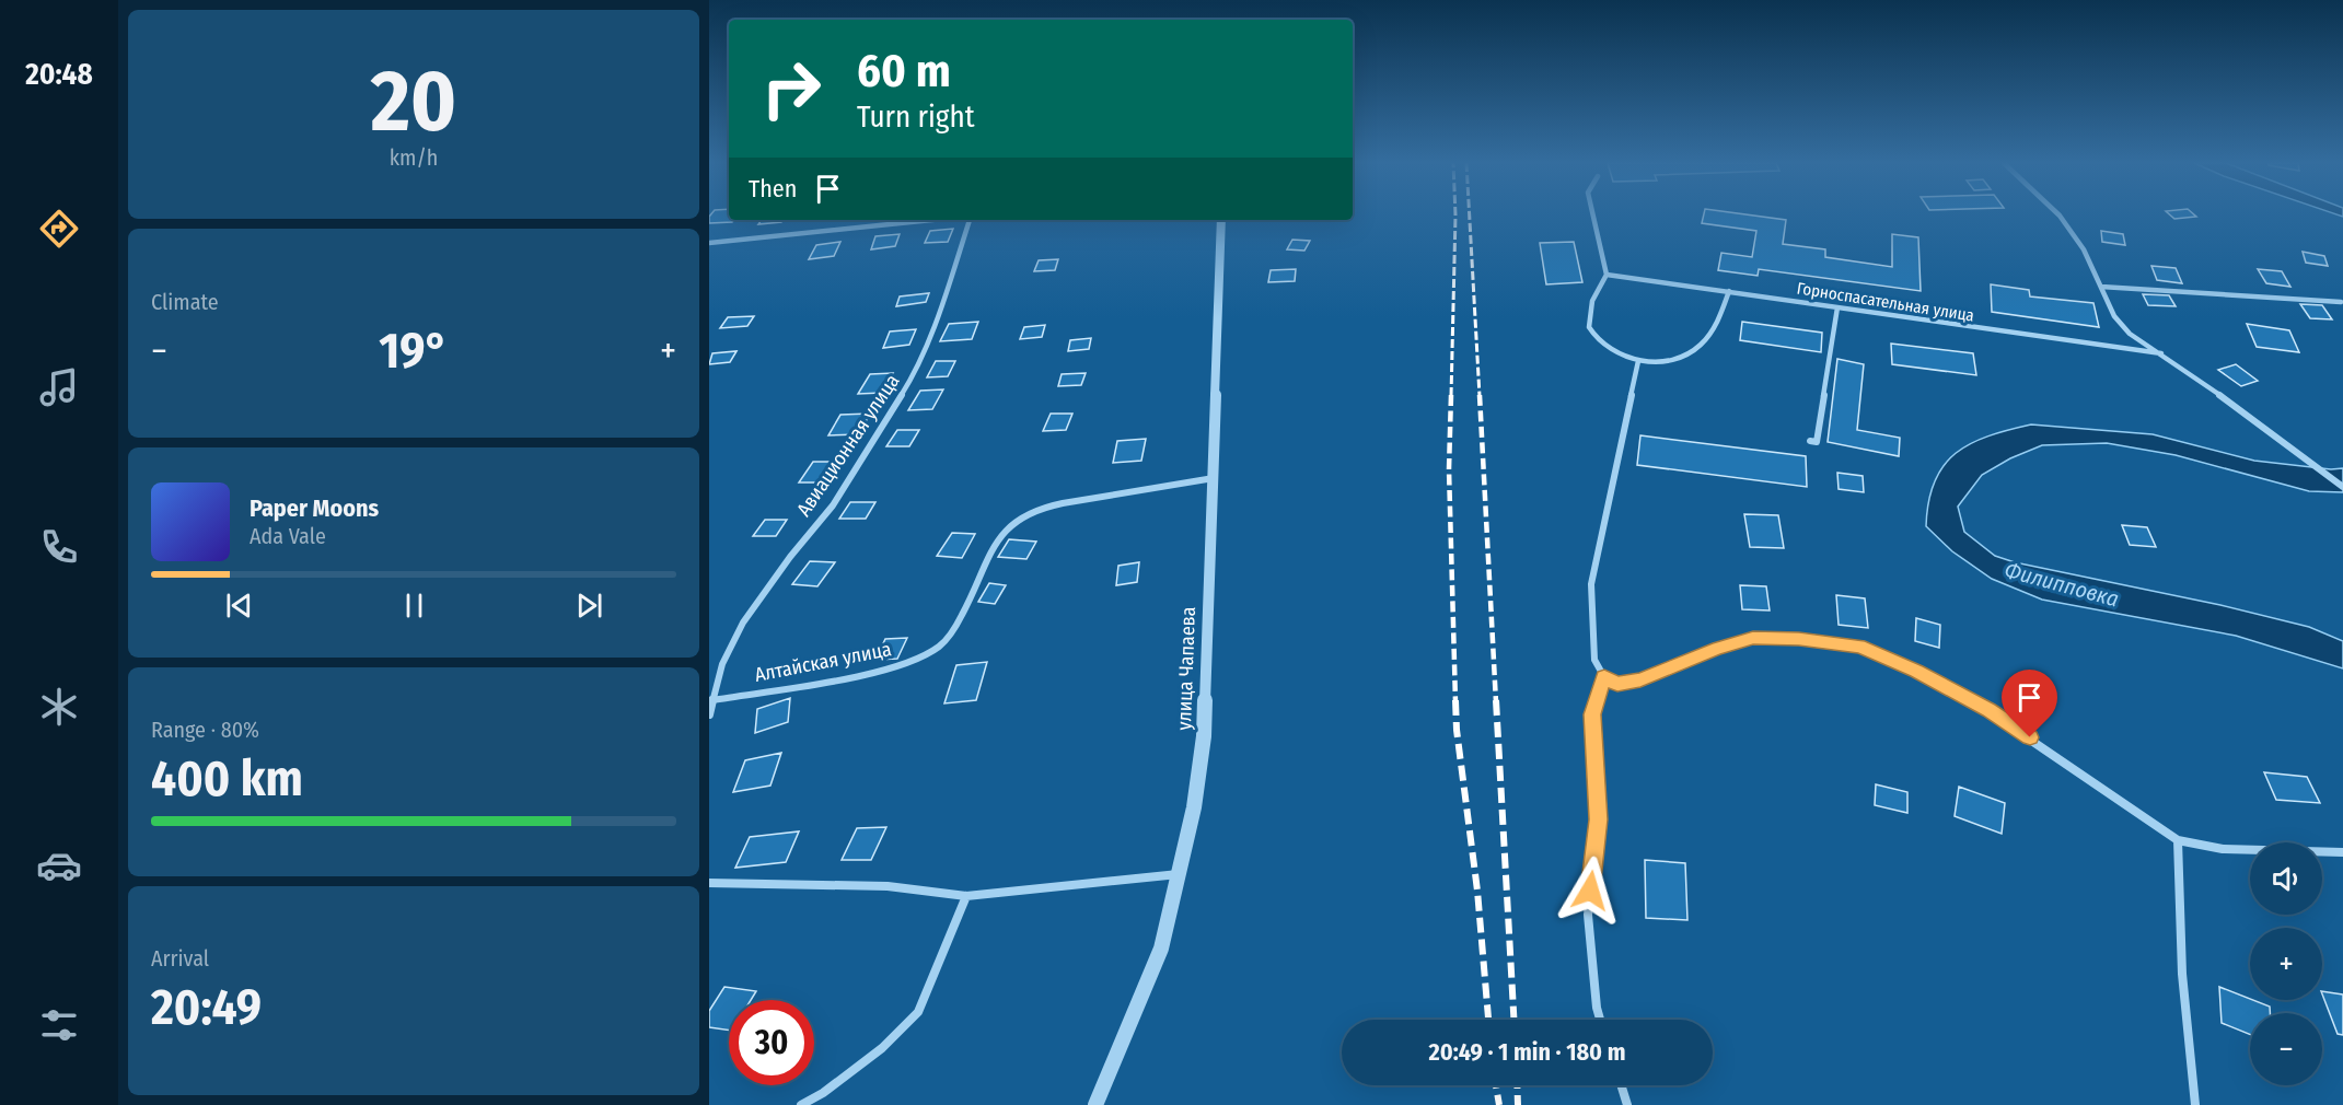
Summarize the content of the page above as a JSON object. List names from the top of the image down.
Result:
{
  "streets": {
    "street": [
      "Горноспасательная улица",
      "Авиационная улица",
      "Алтайская улица",
      "улица Чапаева"
    ]
  },
  "crossings": [
    ["Авиационная улица", "Алтайская улица"],
    ["Алтайская улица", "улица Чапаева"]
  ],
  "water": ["Филипповка"],
  "page": {
    "tabs": "20:48",
    "tile": [
      ["20", "km/h"],
      "Climate",
      ["Range · 80%", "400 km"],
      ["Arrival", "20:49"]
    ],
    "turn": ["60 m", "Turn right"],
    "then": "Then",
    "heat": ["−", "19°", "+"],
    "song": ["Paper Moons", "Ada Vale"],
    "map_buttons": ["+", "−"],
    "limit": "30",
    "trip": "20:49 · 1 min · 180 m"
  }
}
